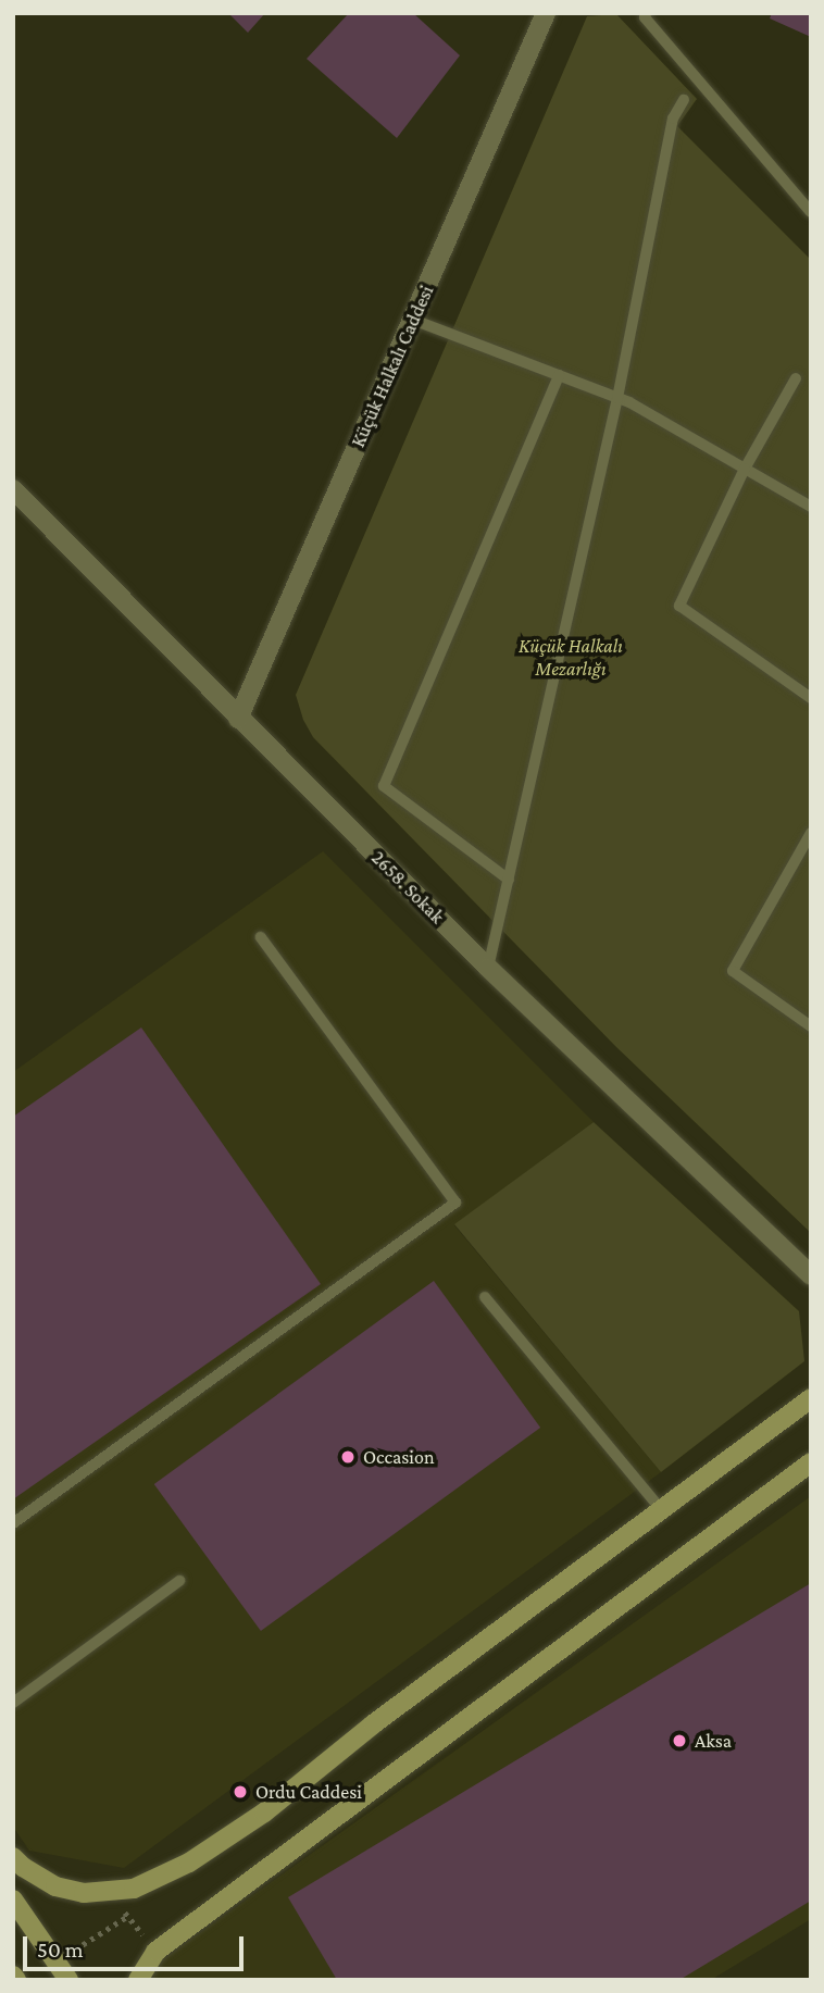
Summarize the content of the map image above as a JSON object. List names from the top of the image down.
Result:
{
  "streets": {
    "street": ["Küçük Halkalı Caddesi", "2658. Sokak"]
  },
  "crossings": [
    ["Küçük Halkalı Caddesi", "2658. Sokak"]
  ],
  "parks": ["Küçük Halkalı Mezarlığı"],
  "places": ["Occasion", "Aksa", "Ordu Caddesi"],
  "scale_bar": "50 m"
}
